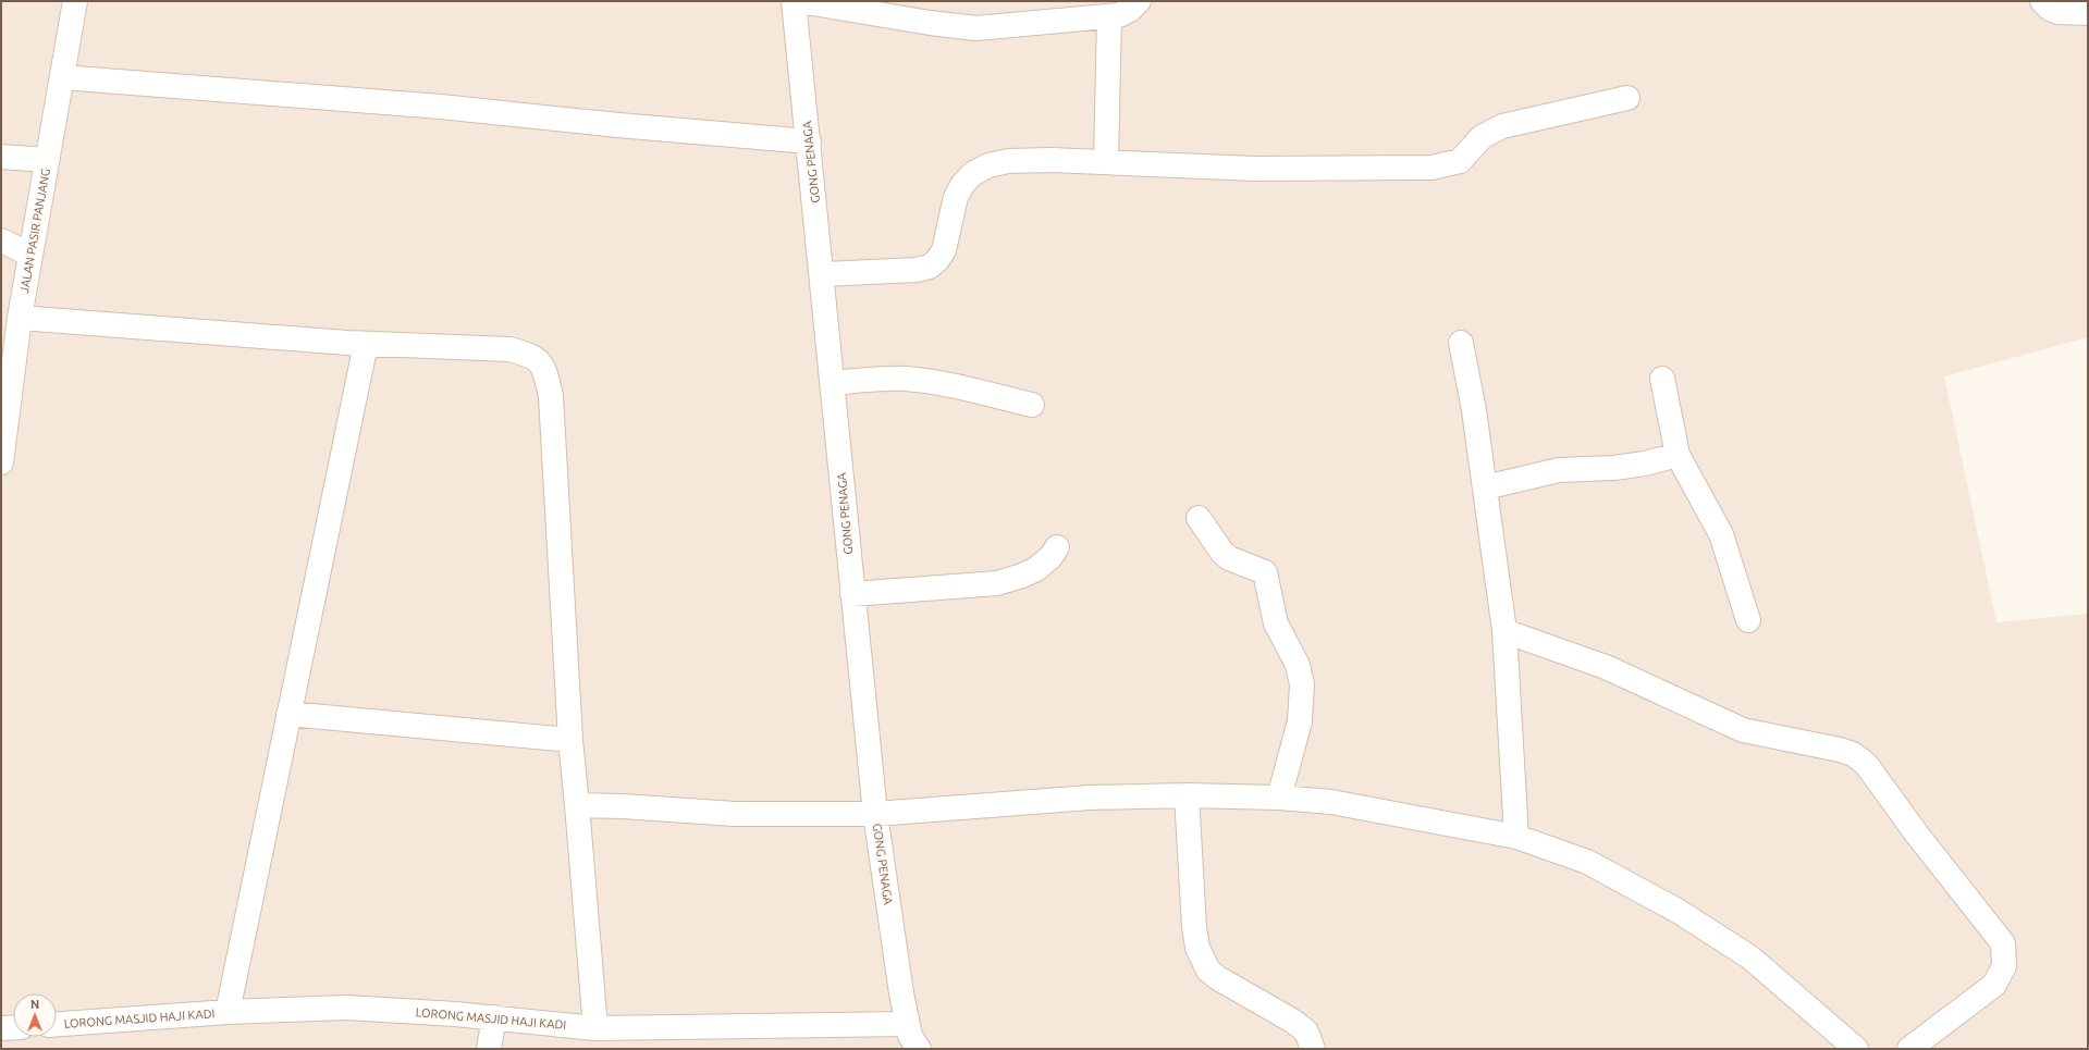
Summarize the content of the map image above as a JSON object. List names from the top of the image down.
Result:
{
  "streets": {
    "street": ["GONG PENAGA", "JALAN PASIR PANJANG", "LORONG MASJID HAJI KADI"]
  },
  "crossings": [
    ["GONG PENAGA", "LORONG MASJID HAJI KADI"]
  ],
  "north": "top"
}
